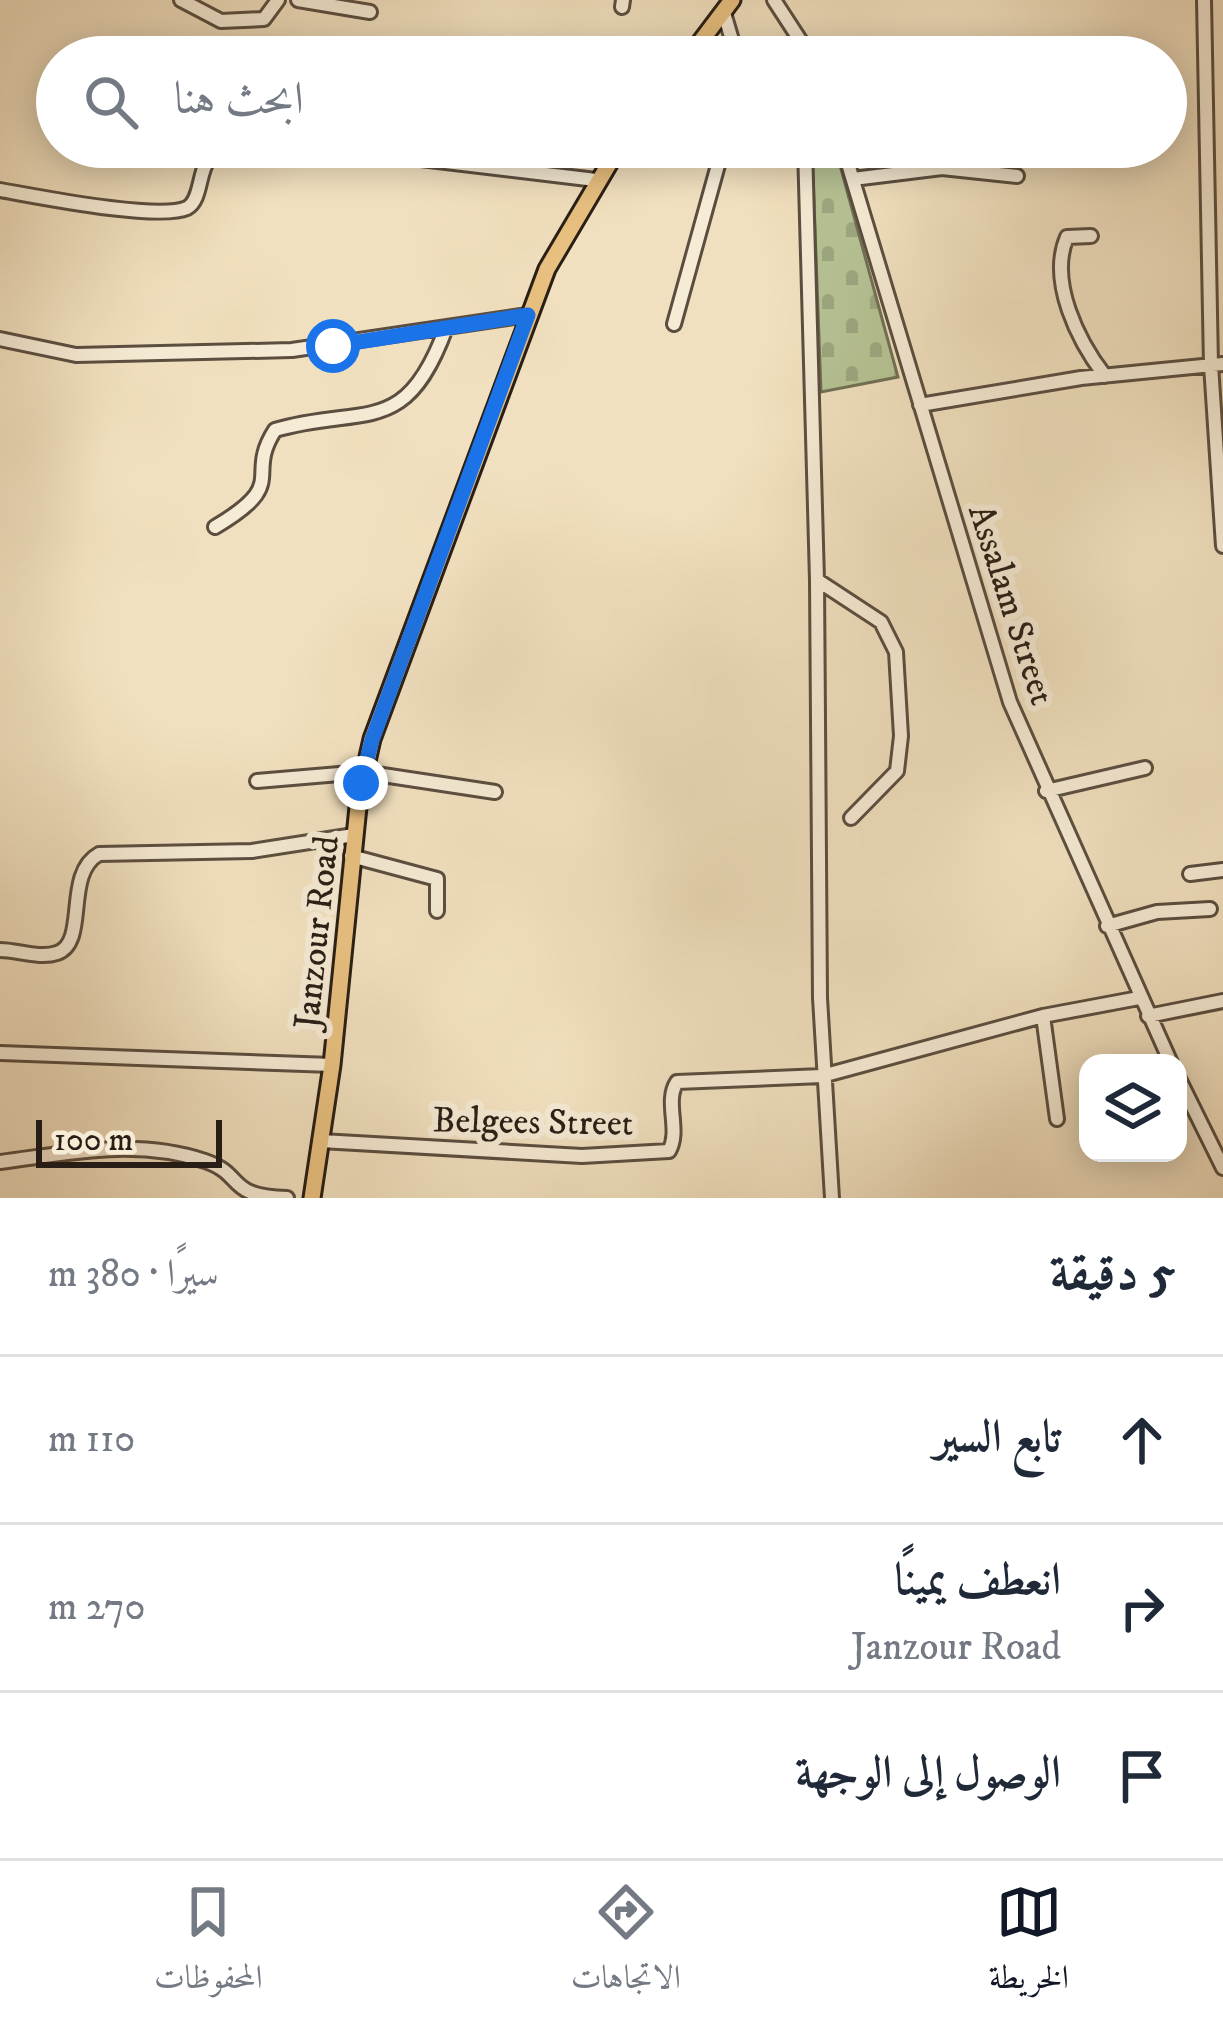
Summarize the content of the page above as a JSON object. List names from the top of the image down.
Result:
{
  "streets": {
    "main road": ["Janzour Road"],
    "street": ["Assalam Street", "Belgees Street"]
  },
  "crossings": [
    ["Janzour Road", "Belgees Street"]
  ],
  "scale_bar": "100 m",
  "page": {
    "search": "ابحث هنا",
    "scale": "100 m",
    "heading": ["5 دقيقة", "سيرًا · 380 m"],
    "list": [
      ["تابع السير", "110 m"],
      ["انعطف يمينًا", "Janzour Road", "270 m"],
      "الوصول إلى الوجهة"
    ],
    "nav": ["الخريطة", "الاتجاهات", "المحفوظات"]
  }
}
